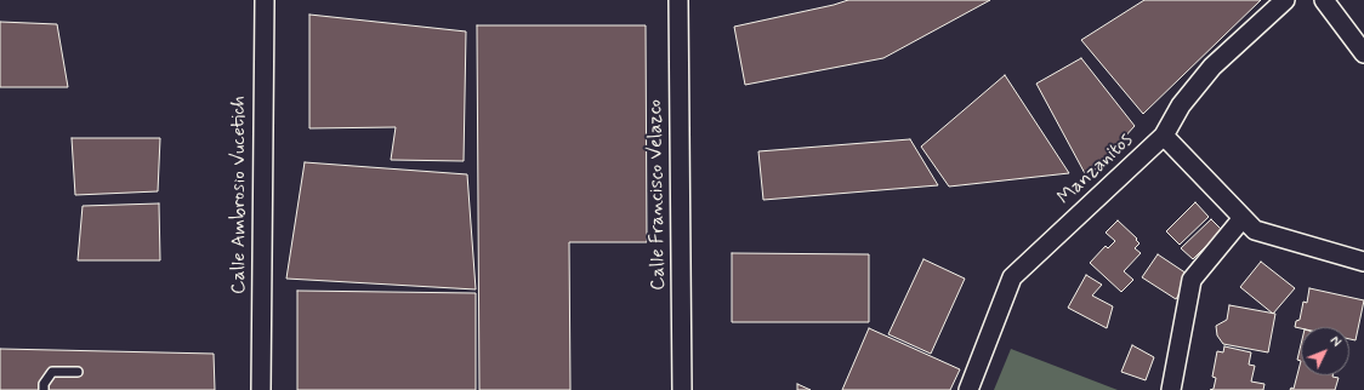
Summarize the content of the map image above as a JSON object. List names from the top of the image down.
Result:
{
  "streets": {
    "street": ["Manzanitos", "Calle Ambrosio Vucetich", "Calle Francisco Velazco"]
  },
  "north": "top right"
}
